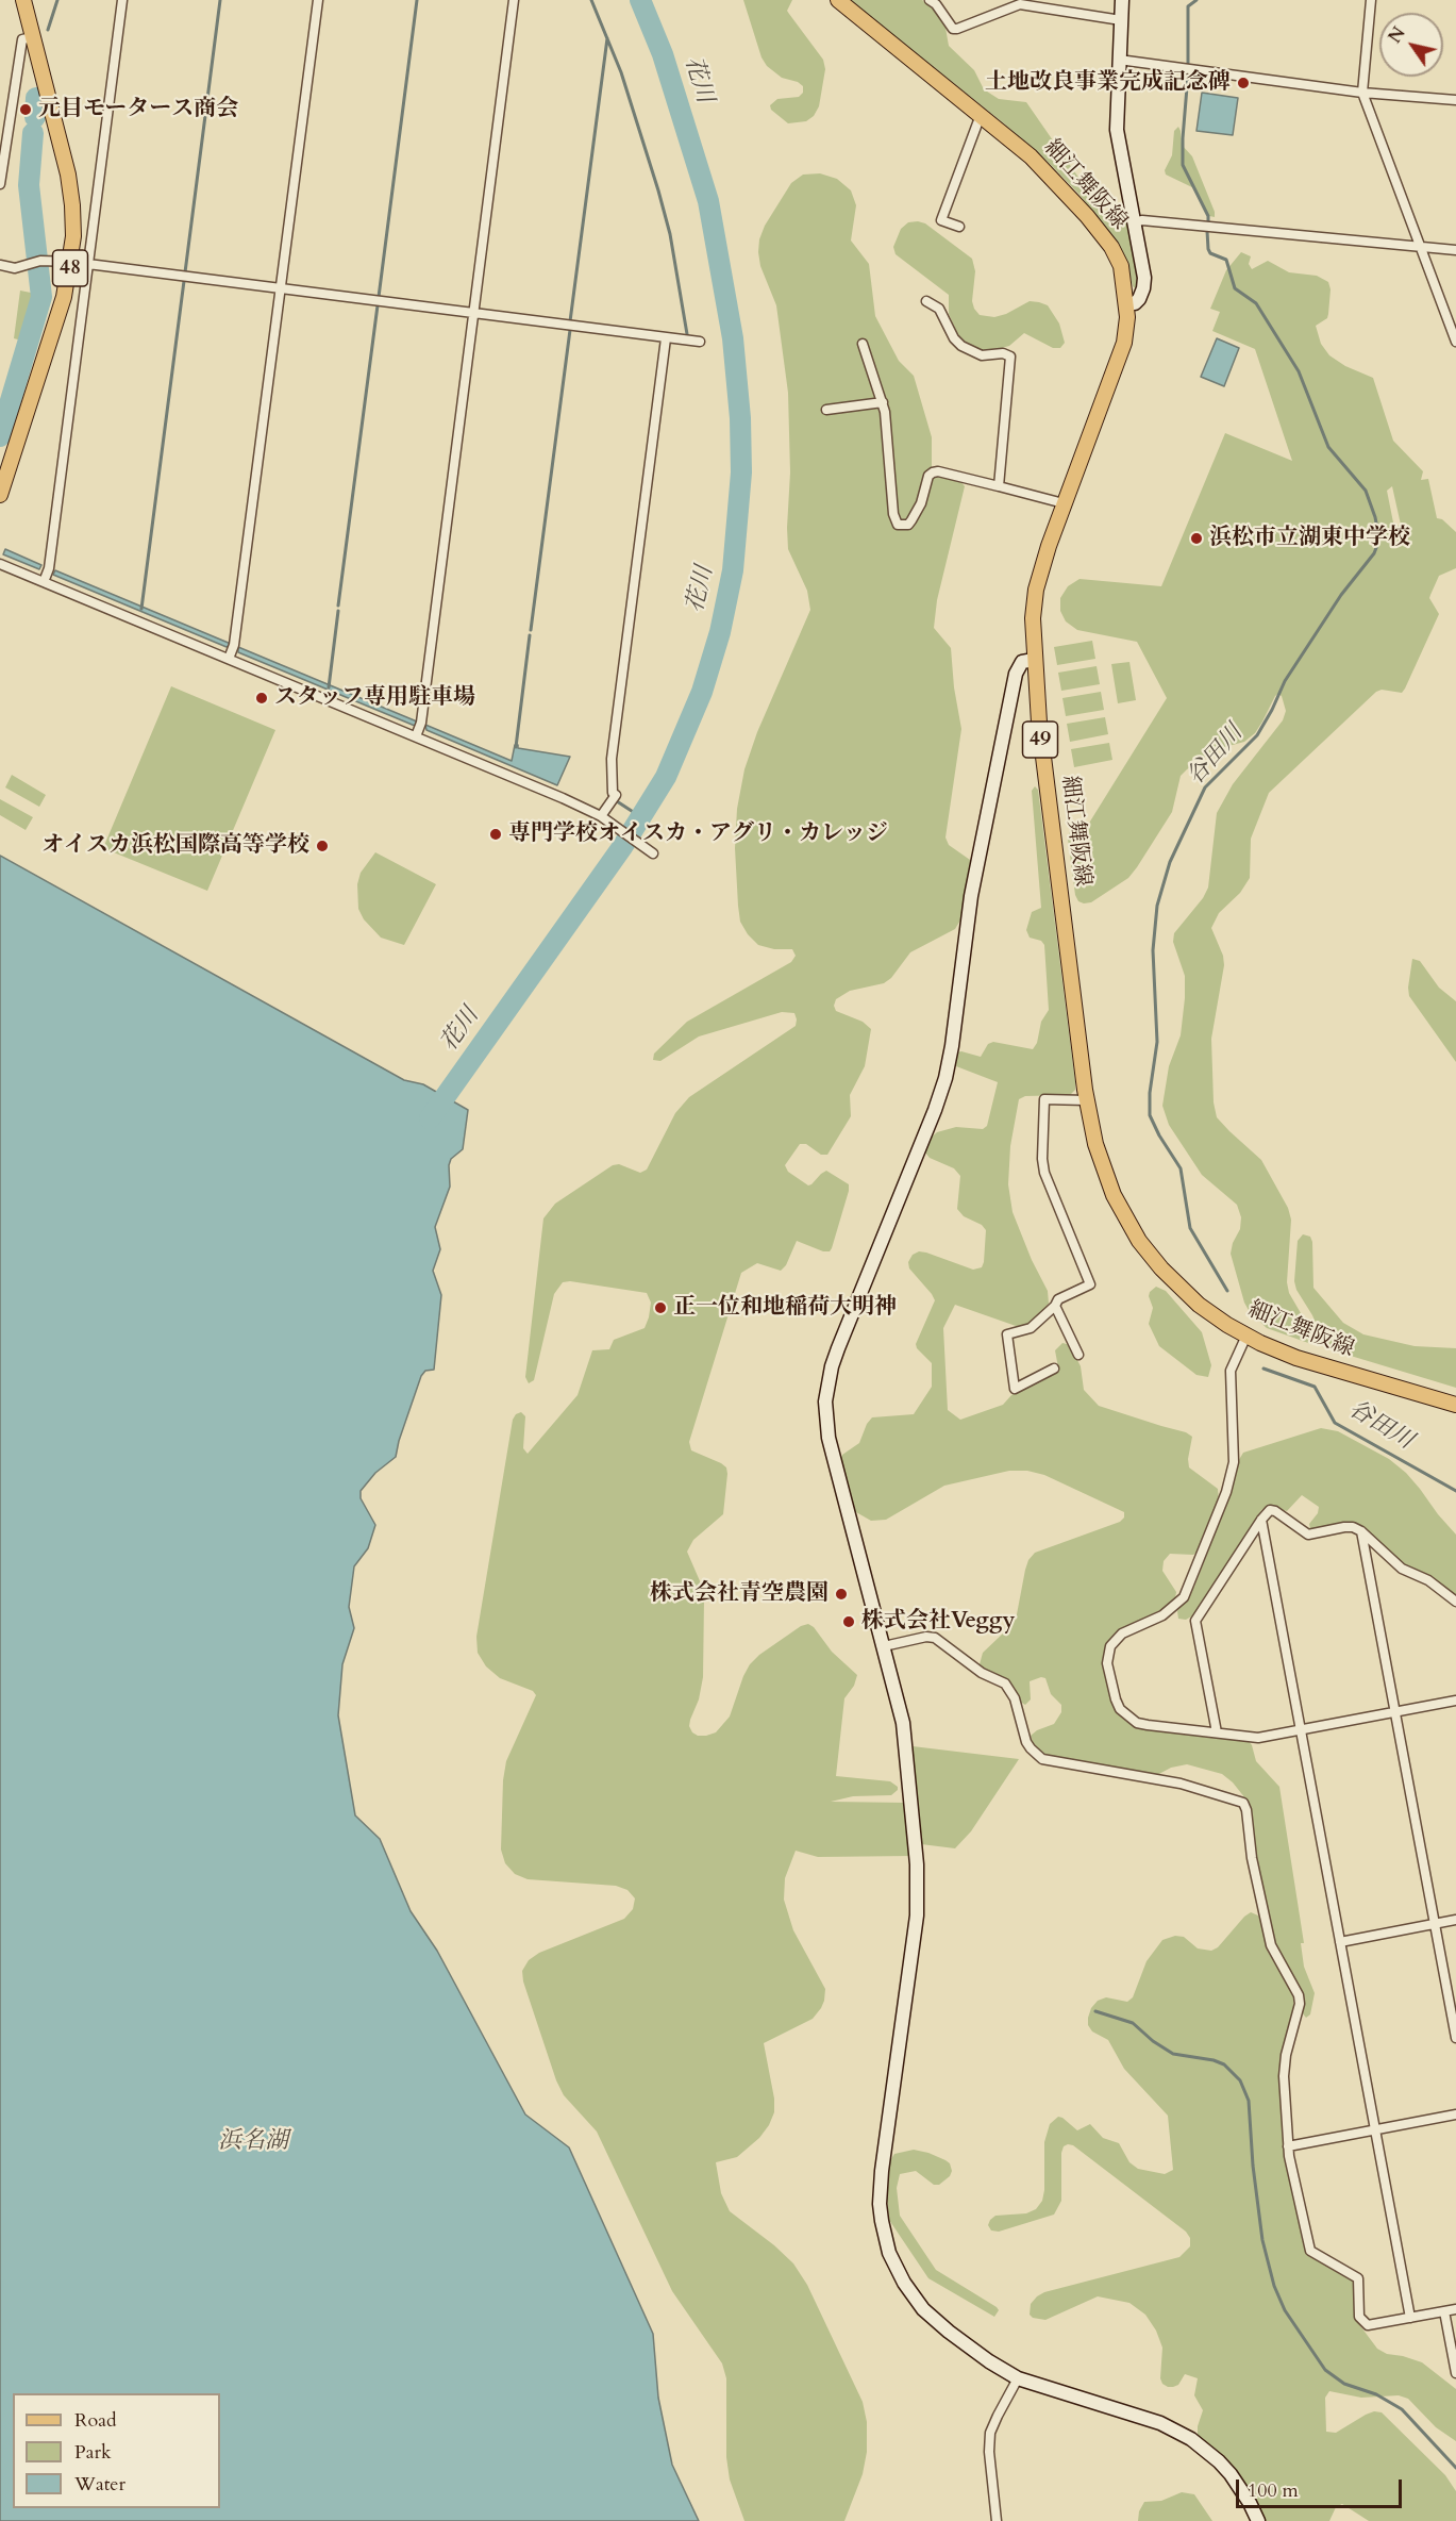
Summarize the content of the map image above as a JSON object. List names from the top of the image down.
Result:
{
  "streets": {
    "main road": ["細江舞阪線", "48", "49"]
  },
  "water": ["花川", "谷田川", "浜名湖"],
  "places": [
    "土地改良事業完成記念碑",
    "元目モータース商会",
    "浜松市立湖東中学校",
    "スタッフ専用駐車場",
    "専門学校オイスカ・アグリ・カレッジ",
    "オイスカ浜松国際高等学校",
    "正一位和地稲荷大明神",
    "株式会社青空農園",
    "株式会社Veggy"
  ],
  "legend": ["Road", "Park", "Water"],
  "scale_bar": "100 m",
  "north": "top left"
}
